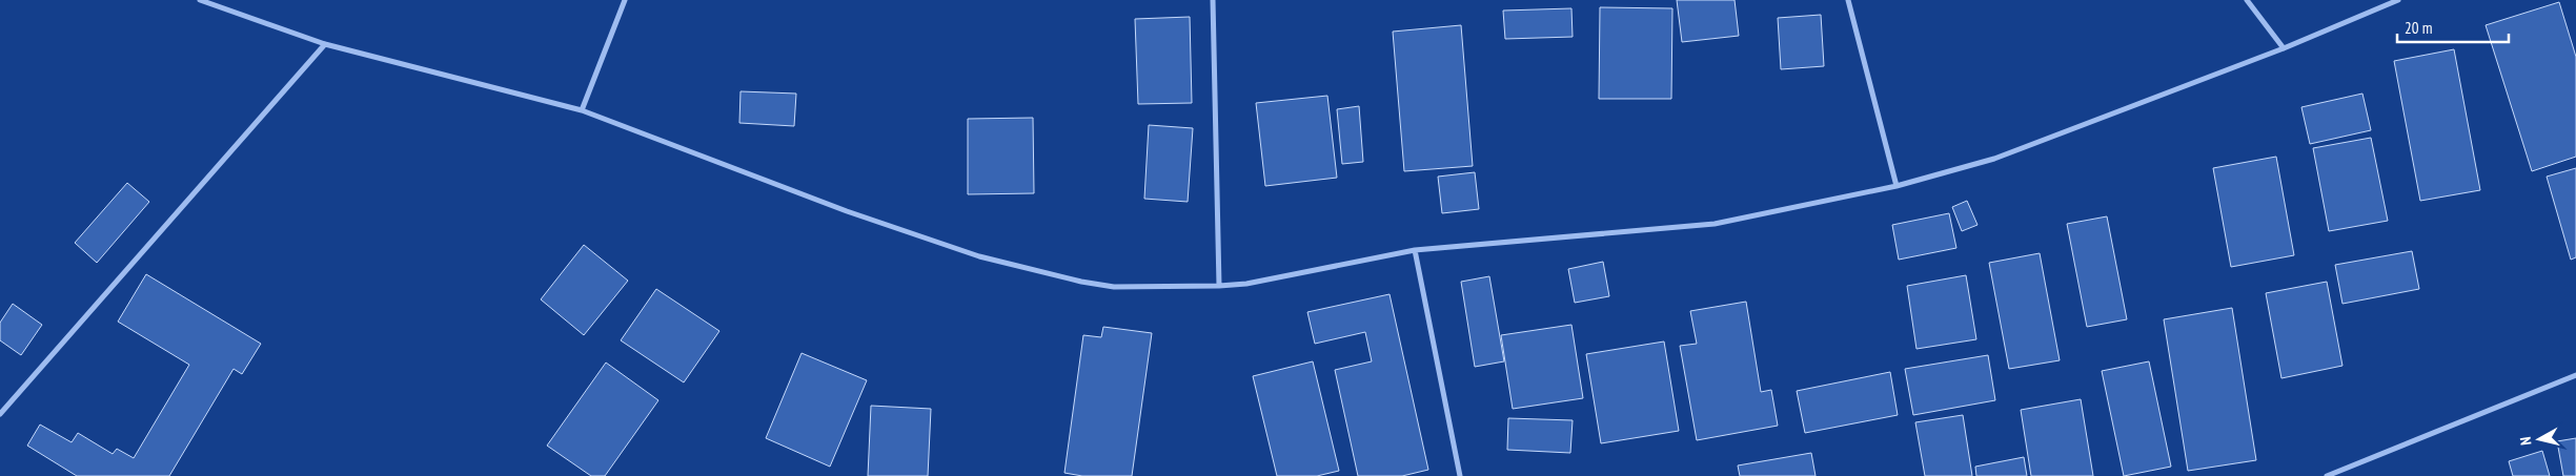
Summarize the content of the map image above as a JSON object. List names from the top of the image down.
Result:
{
  "scale_bar": "20 m",
  "north": "left"
}
